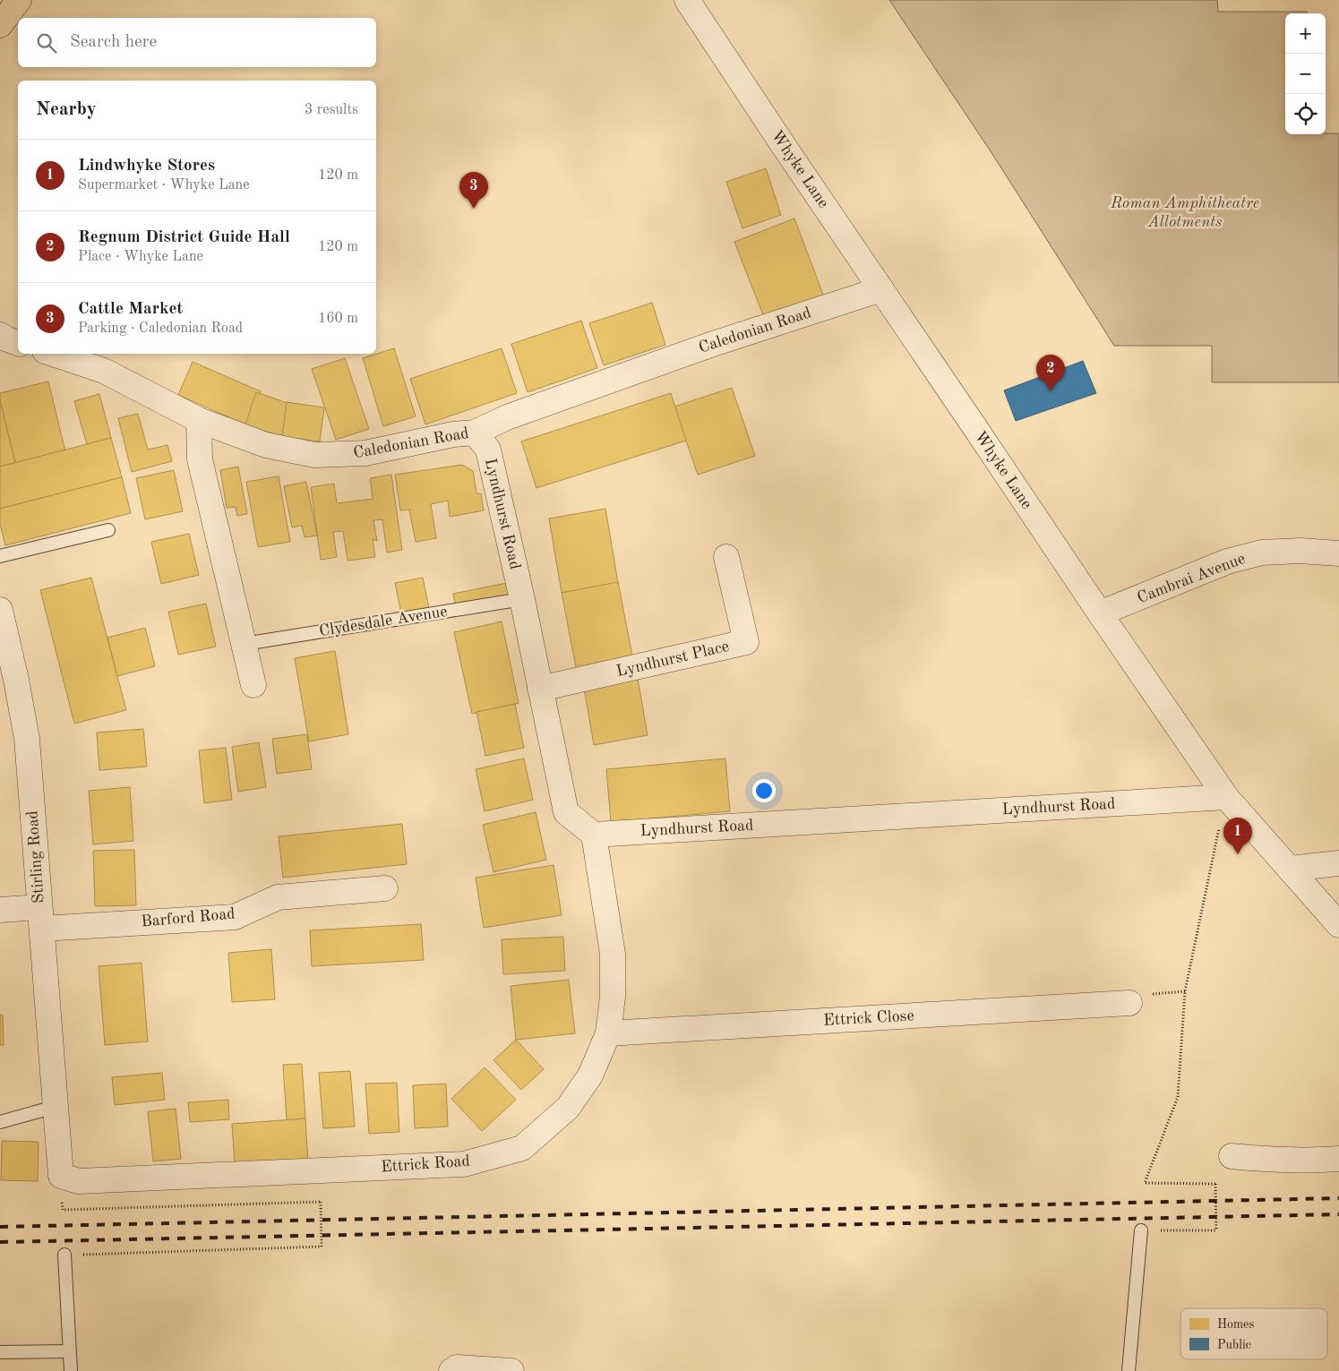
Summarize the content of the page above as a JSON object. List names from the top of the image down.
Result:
{
  "streets": {
    "street": [
      "Whyke Lane",
      "Caledonian Road",
      "Lyndhurst Road",
      "Cambrai Avenue",
      "Lyndhurst Place",
      "Stirling Road",
      "Barford Road",
      "Ettrick Close",
      "Ettrick Road"
    ],
    "lane": ["Clydesdale Avenue"]
  },
  "crossings": [
    ["Whyke Lane", "Caledonian Road"],
    ["Whyke Lane", "Lyndhurst Road"],
    ["Whyke Lane", "Cambrai Avenue"],
    ["Caledonian Road", "Lyndhurst Road"],
    ["Lyndhurst Road", "Clydesdale Avenue"],
    ["Lyndhurst Road", "Lyndhurst Place"],
    ["Lyndhurst Road", "Ettrick Road"],
    ["Stirling Road", "Barford Road"],
    ["Stirling Road", "Ettrick Road"],
    ["Ettrick Close", "Ettrick Road"]
  ],
  "parks": ["Roman Amphitheatre Allotments"],
  "legend": ["Homes", "Public"],
  "page": {
    "map_buttons": ["+", "−"],
    "search": "Search here",
    "heading": ["Nearby", "3 results"],
    "list": [
      {
        "mark": "1",
        "name": "Lindwhyke Stores",
        "note": "Supermarket · Whyke Lane",
        "value": "120 m"
      },
      {
        "mark": "2",
        "name": "Regnum District Guide Hall",
        "note": "Place · Whyke Lane",
        "value": "120 m"
      },
      {
        "mark": "3",
        "name": "Cattle Market",
        "note": "Parking · Caledonian Road",
        "value": "160 m"
      }
    ],
    "pins": ["3", "2", "1"]
  }
}
